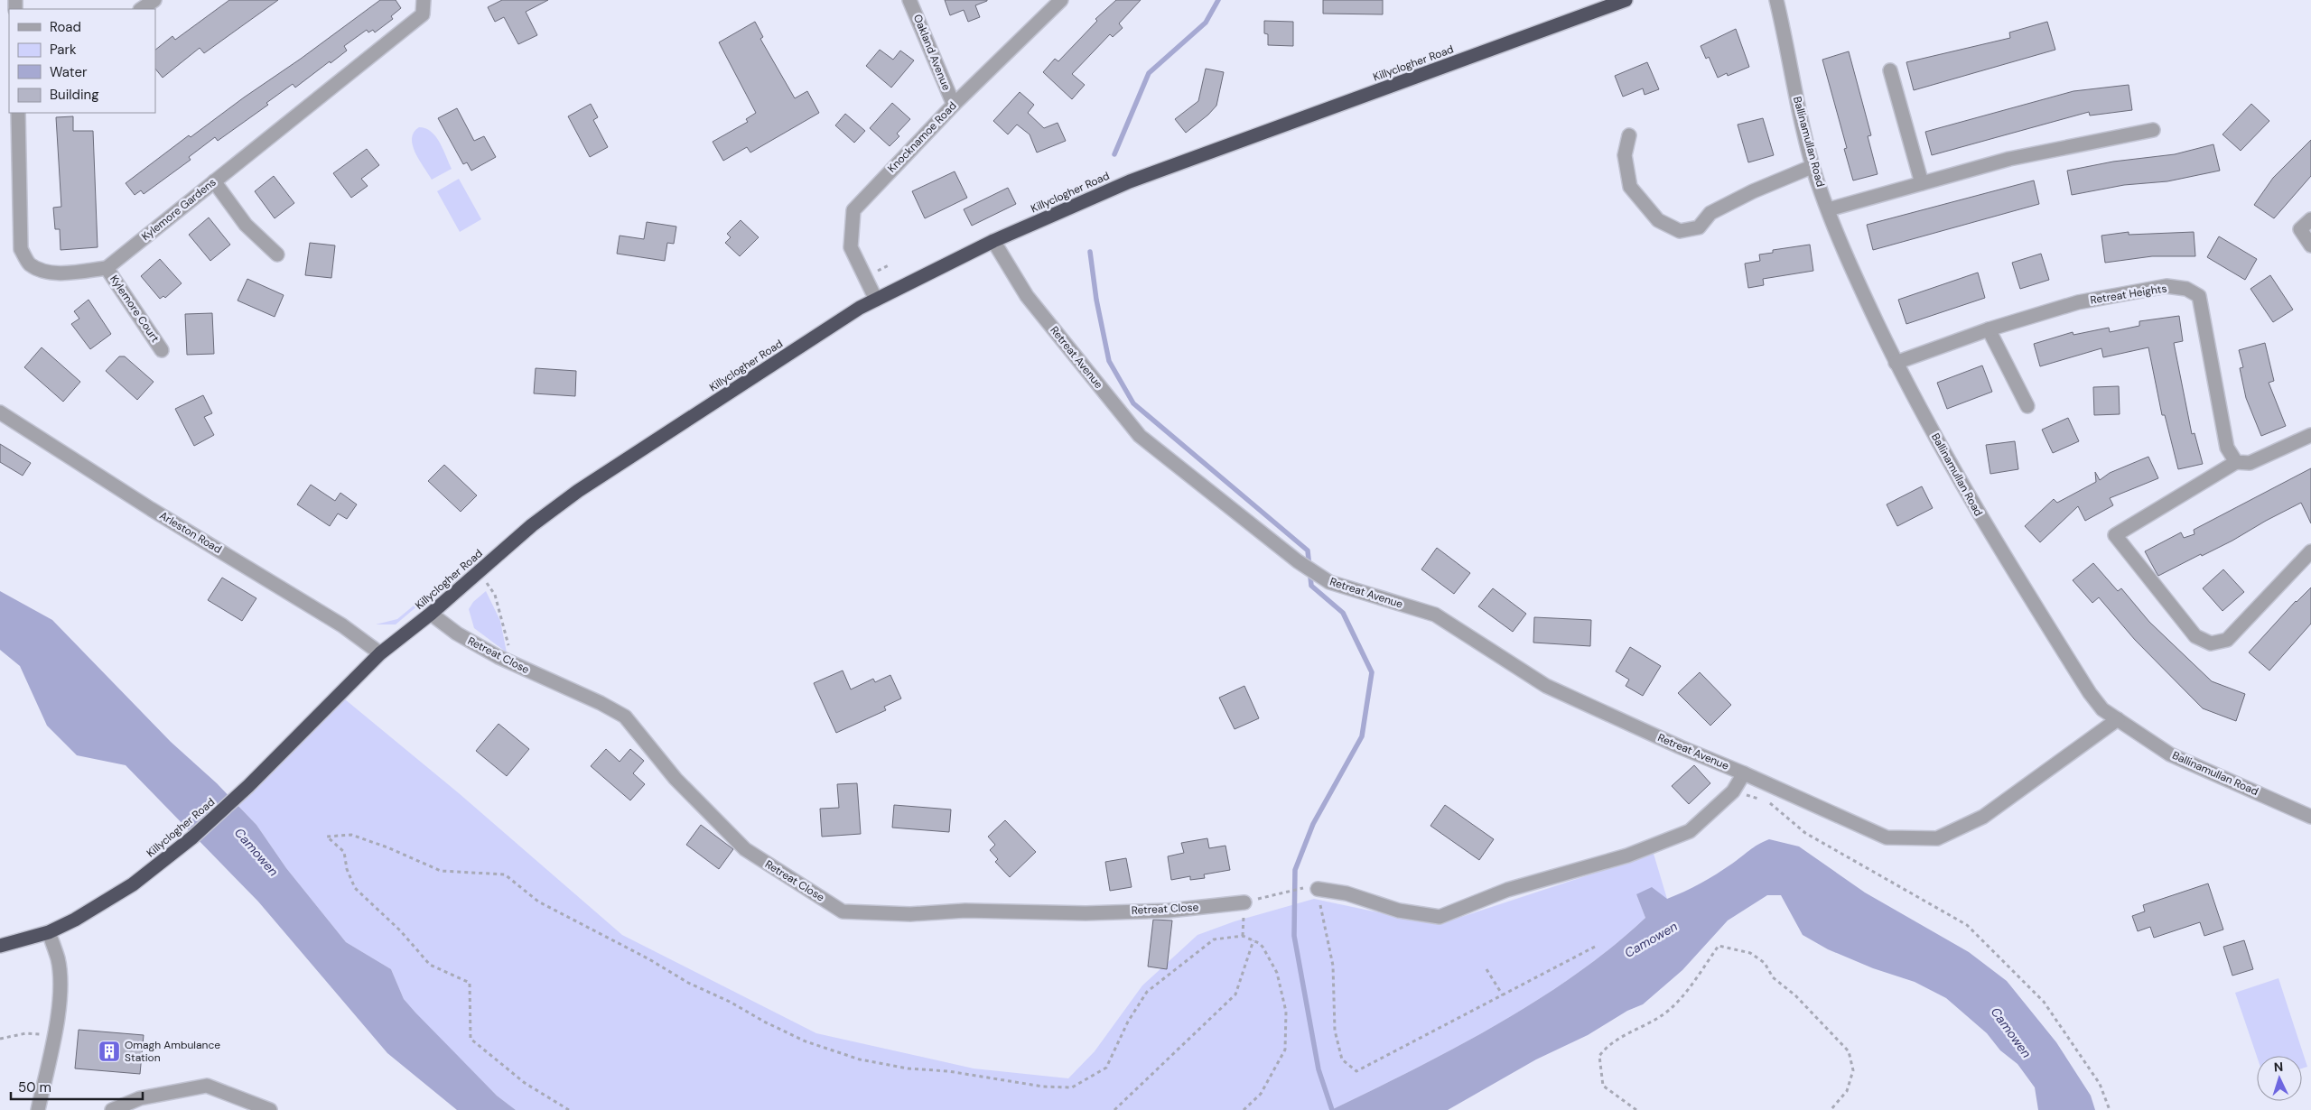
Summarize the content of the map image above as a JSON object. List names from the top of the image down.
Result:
{
  "streets": {
    "highway": ["Killyclogher Road"],
    "street": [
      "Oakland Avenue",
      "Knocknamoe Road",
      "Ballinamullan Road",
      "Kylemore Gardens",
      "Retreat Heights",
      "Kylemore Court",
      "Retreat Avenue",
      "Arleston Road",
      "Retreat Close"
    ]
  },
  "crossings": [
    ["Oakland Avenue", "Knocknamoe Road"],
    ["Killyclogher Road", "Knocknamoe Road"],
    ["Killyclogher Road", "Retreat Avenue"],
    ["Killyclogher Road", "Arleston Road"],
    ["Killyclogher Road", "Retreat Close"],
    ["Ballinamullan Road", "Retreat Heights"],
    ["Kylemore Gardens", "Kylemore Court"]
  ],
  "water": ["Camowen"],
  "places": {
    "building": ["Omagh Ambulance Station"]
  },
  "legend": [
    "Road",
    "Park",
    "Water",
    "Building"
  ],
  "scale_bar": "50 m",
  "north": "top"
}
